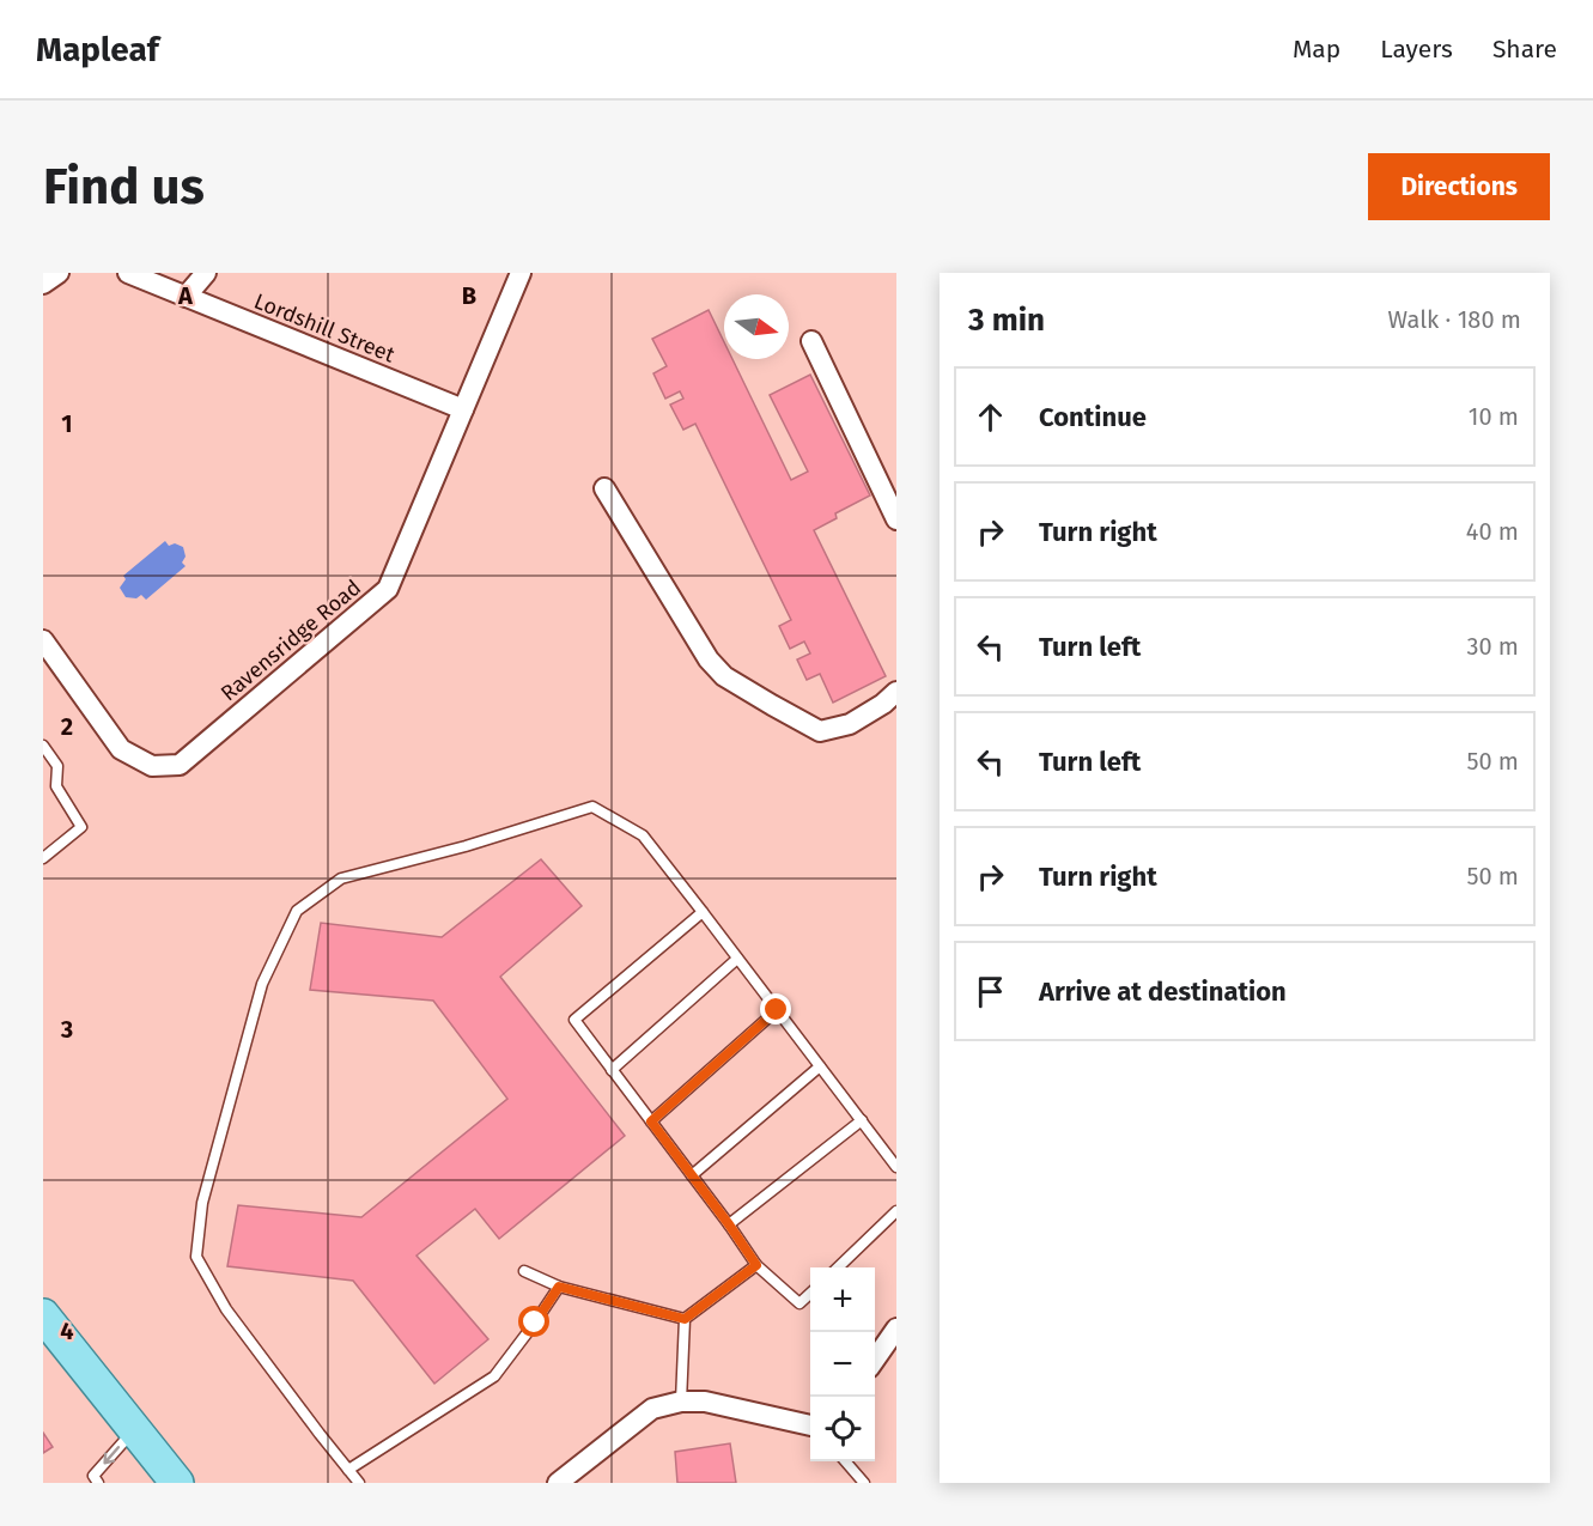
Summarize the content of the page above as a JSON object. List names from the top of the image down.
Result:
{
  "streets": {
    "street": ["Lordshill Street", "Ravensridge Road"]
  },
  "crossings": [
    ["Lordshill Street", "Ravensridge Road"]
  ],
  "north": "right",
  "page": {
    "header": "Mapleaf",
    "nav": ["Map", "Layers", "Share"],
    "buttons": "Directions",
    "title": "Find us",
    "heading": ["3 min", "Walk · 180 m"],
    "list": [
      ["Continue", "10 m"],
      ["Turn right", "40 m"],
      ["Turn left", "30 m"],
      ["Turn left", "50 m"],
      ["Turn right", "50 m"],
      "Arrive at destination"
    ],
    "map_buttons": ["+", "−"]
  },
  "grid": {
    "columns": ["A", "B"],
    "rows": [
      "1",
      "2",
      "3",
      "4"
    ]
  }
}
